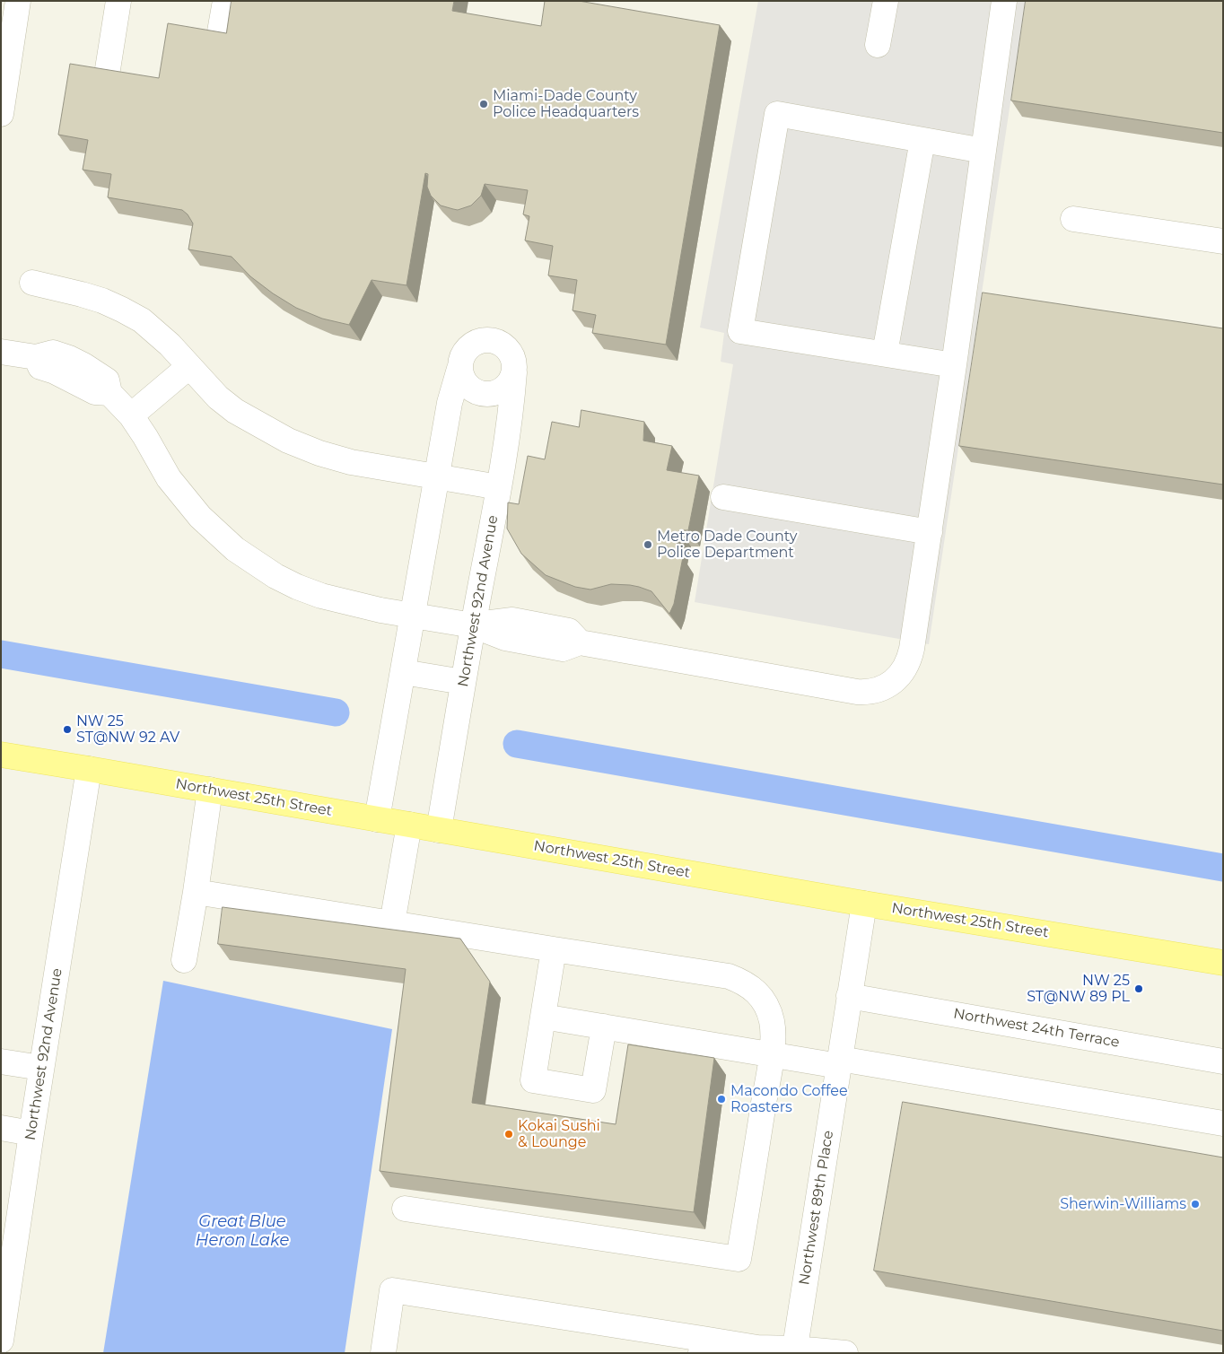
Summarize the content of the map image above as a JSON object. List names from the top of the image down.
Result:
{
  "streets": {
    "main road": ["Northwest 25th Street"],
    "street": ["Northwest 92nd Avenue", "Northwest 24th Terrace", "Northwest 89th Place"]
  },
  "crossings": [
    ["Northwest 92nd Avenue", "Northwest 25th Street"],
    ["Northwest 25th Street", "Northwest 89th Place"],
    ["Northwest 24th Terrace", "Northwest 89th Place"]
  ],
  "water": ["Great Blue Heron Lake"],
  "places": [
    "Miami-Dade County Police Headquarters",
    "Metro Dade County Police Department",
    "NW 25 ST@NW 92 AV",
    "NW 25 ST@NW 89 PL",
    "Macondo Coffee Roasters",
    "Kokai Sushi & Lounge",
    "Sherwin-Williams"
  ]
}
